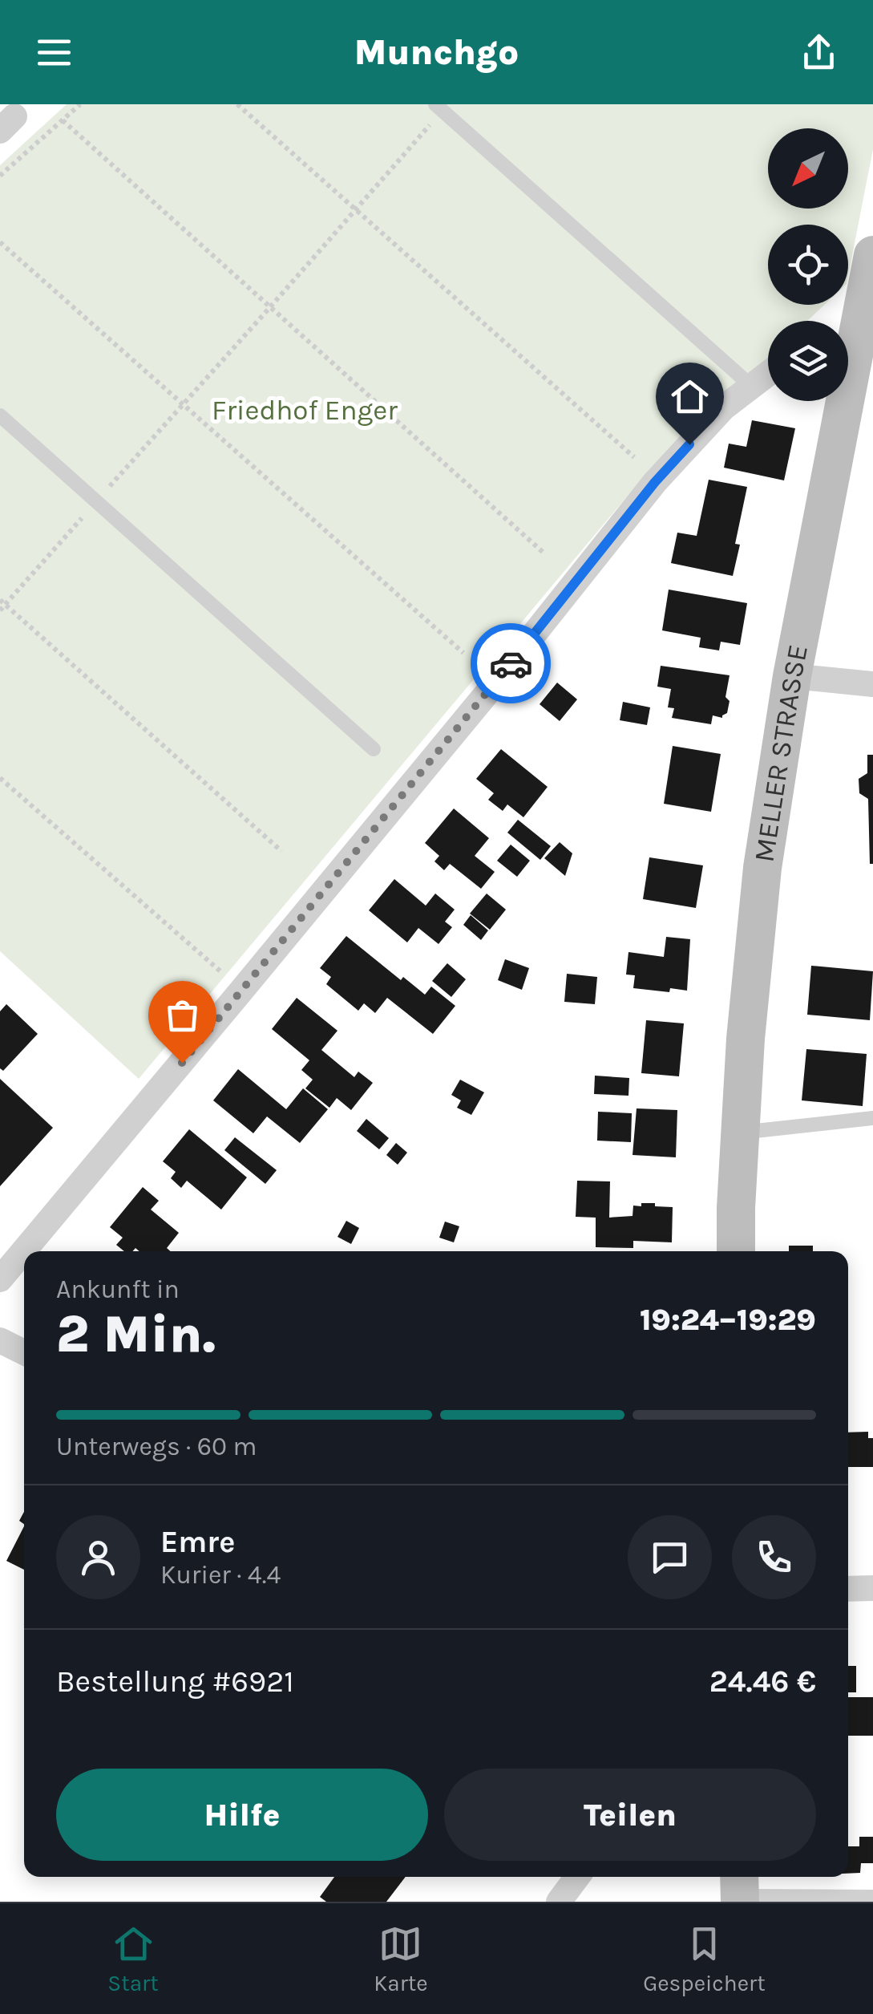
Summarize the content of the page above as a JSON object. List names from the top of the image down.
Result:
{
  "streets": {
    "main road": ["MELLER STRASSE"]
  },
  "parks": ["Friedhof Enger"],
  "north": "bottom left",
  "page": {
    "header": "Munchgo",
    "heading": ["2 Min.", "Ankunft in", "19:24–19:29"],
    "panel": [
      "Emre",
      "Kurier · 4.4",
      "Bestellung #6921",
      "24.46 €"
    ],
    "bar": "Unterwegs · 60 m",
    "buttons": ["Hilfe", "Teilen"],
    "tabs": ["Start", "Karte", "Gespeichert"]
  }
}
